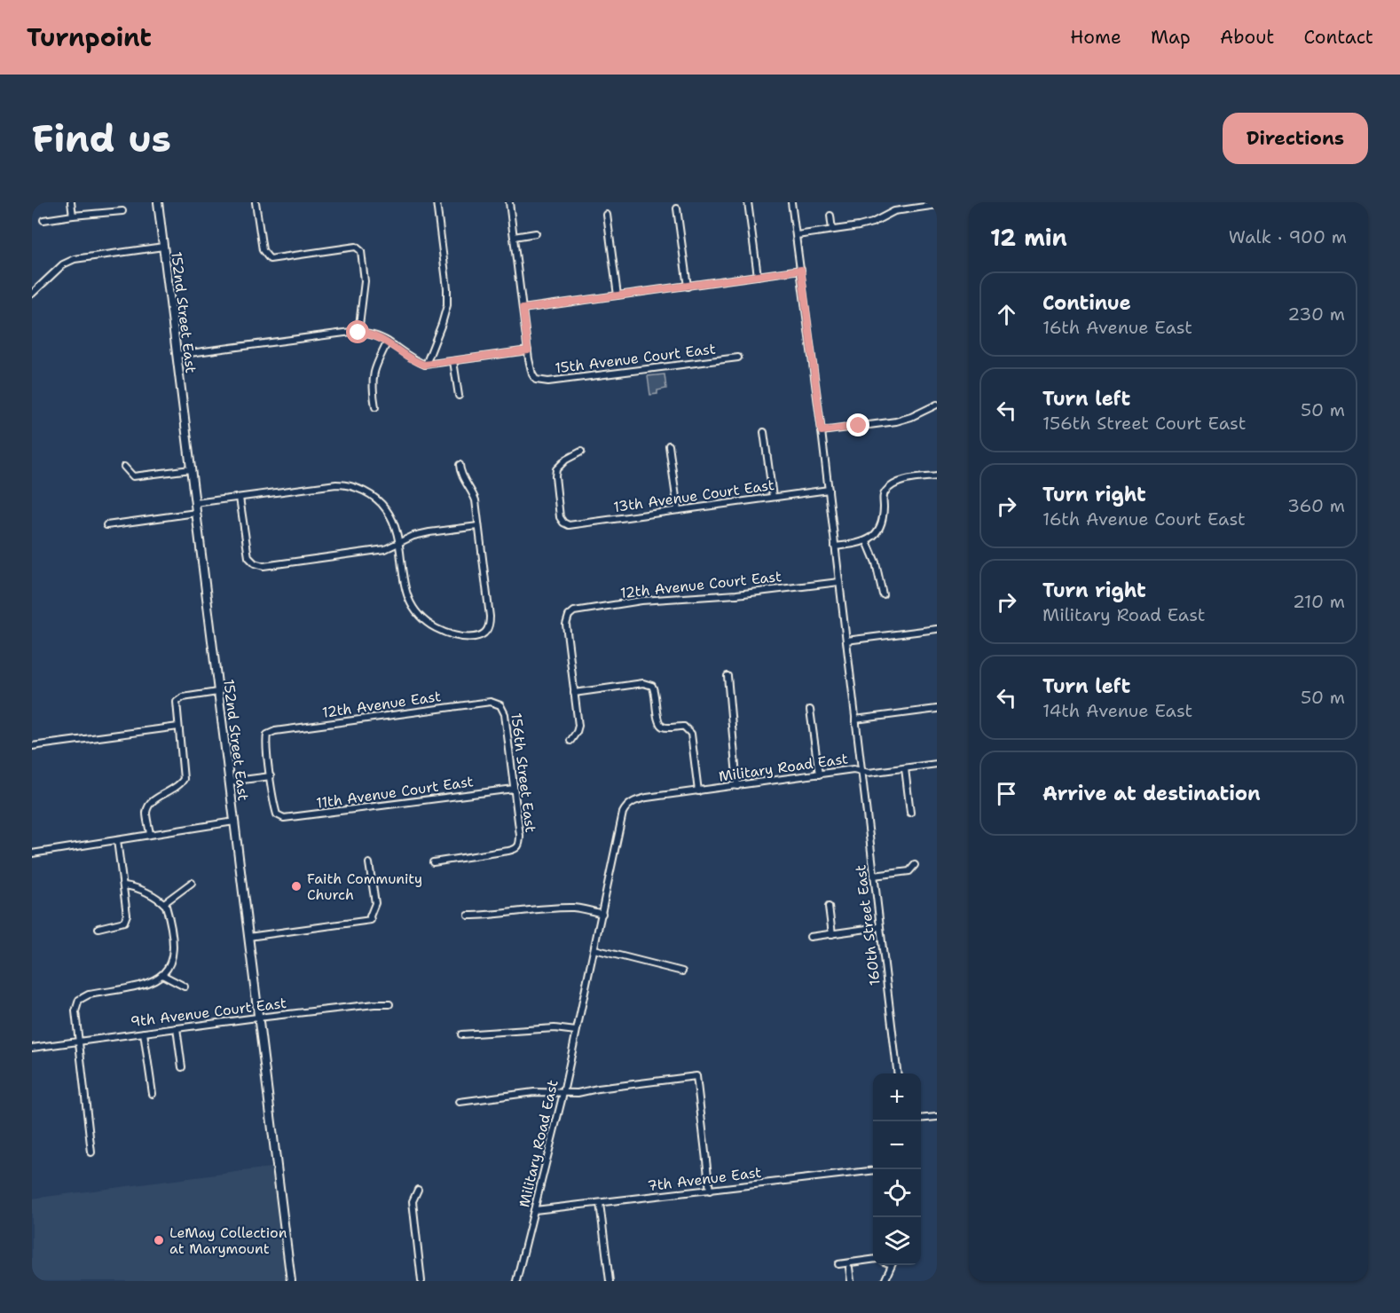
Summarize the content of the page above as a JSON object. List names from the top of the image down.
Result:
{
  "streets": {
    "main road": ["152nd Street East"],
    "street": [
      "15th Avenue Court East",
      "13th Avenue Court East",
      "12th Avenue Court East",
      "12th Avenue East",
      "Military Road East",
      "156th Street East",
      "11th Avenue Court East",
      "160th Street East",
      "9th Avenue Court East",
      "7th Avenue East"
    ]
  },
  "crossings": [
    ["152nd Street East", "9th Avenue Court East"],
    ["13th Avenue Court East", "Military Road East"],
    ["12th Avenue Court East", "Military Road East"],
    ["12th Avenue East", "156th Street East"],
    ["12th Avenue East", "11th Avenue Court East"],
    ["Military Road East", "160th Street East"],
    ["Military Road East", "7th Avenue East"],
    ["156th Street East", "11th Avenue Court East"]
  ],
  "places": ["Faith Community Church", "LeMay Collection at Marymount"],
  "page": {
    "header": "Turnpoint",
    "nav": [
      "Home",
      "Map",
      "About",
      "Contact"
    ],
    "buttons": "Directions",
    "title": "Find us",
    "heading": ["12 min", "Walk · 900 m"],
    "list": [
      ["Continue", "16th Avenue East", "230 m"],
      ["Turn left", "156th Street Court East", "50 m"],
      ["Turn right", "16th Avenue Court East", "360 m"],
      ["Turn right", "Military Road East", "210 m"],
      ["Turn left", "14th Avenue East", "50 m"],
      "Arrive at destination"
    ],
    "map_buttons": ["+", "−"]
  }
}
